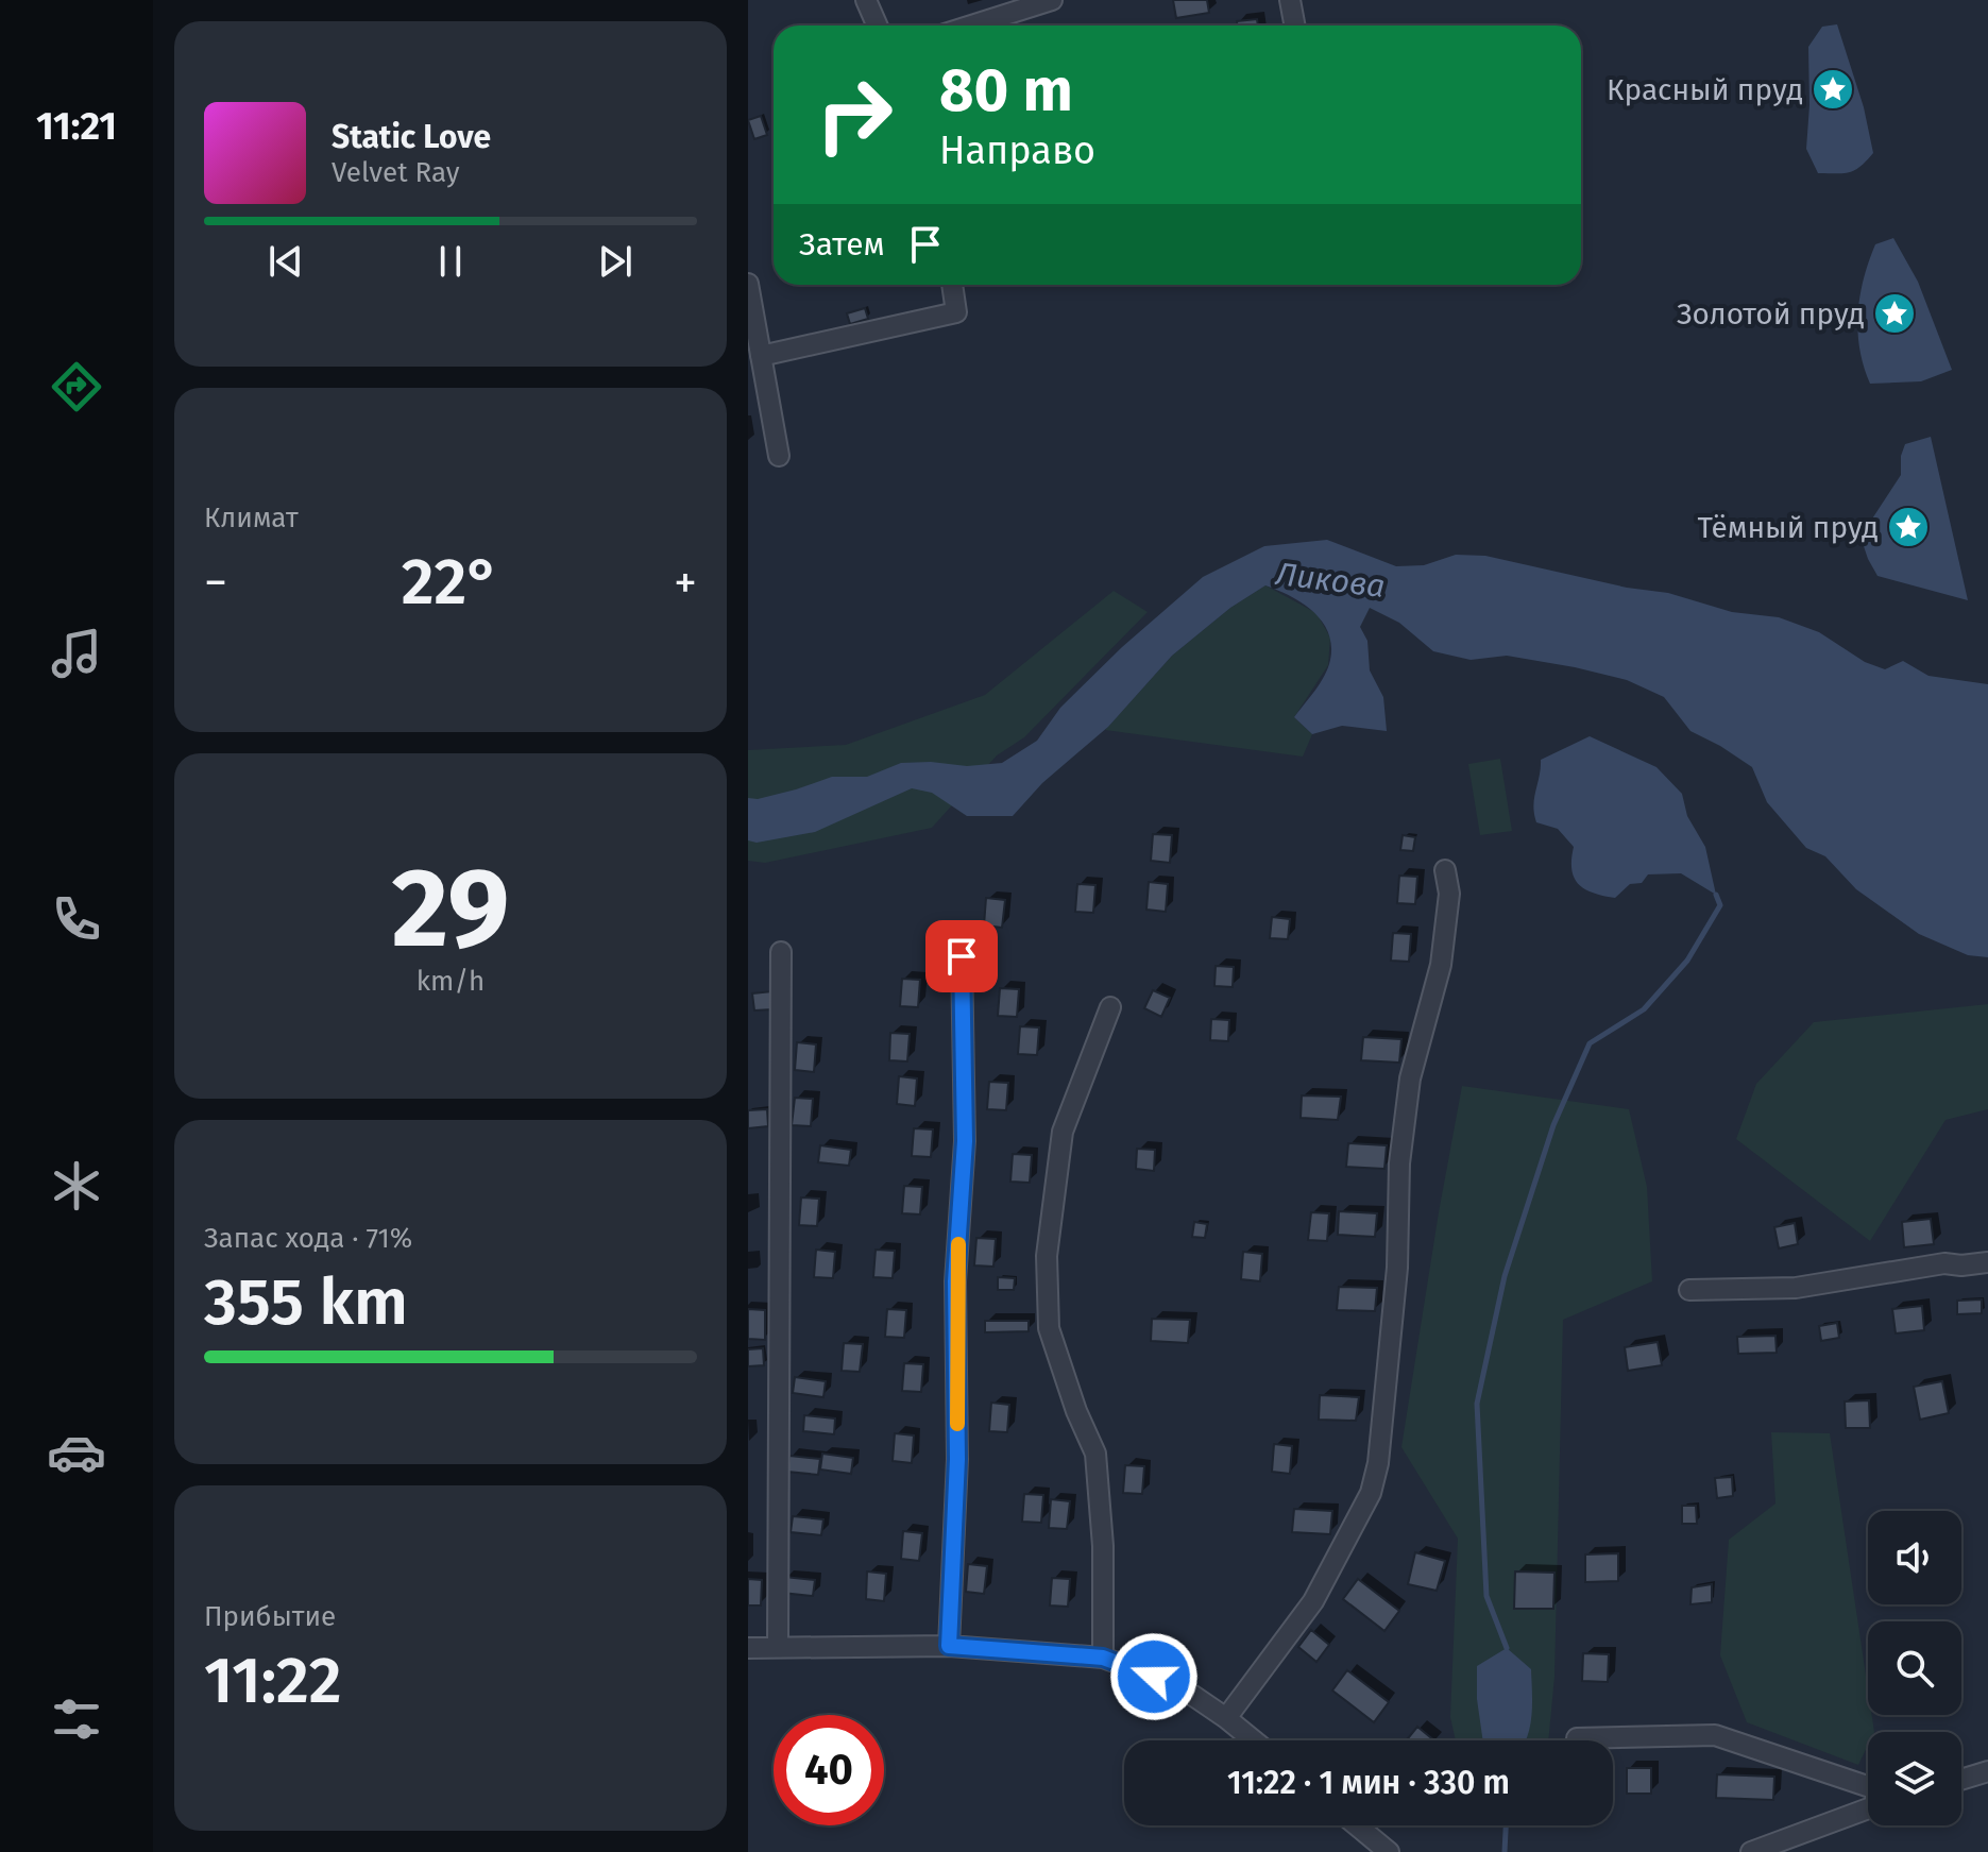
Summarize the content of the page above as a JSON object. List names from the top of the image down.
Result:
{
  "water": ["Ликова"],
  "places": {
    "place": ["Красный пруд", "Золотой пруд", "Тёмный пруд"]
  },
  "page": {
    "tabs": "11:21",
    "turn": ["80 m", "Направо"],
    "song": ["Static Love", "Velvet Ray"],
    "then": "Затем",
    "tile": [
      "Климат",
      ["29", "km/h"],
      ["Запас хода · 71%", "355 km"],
      ["Прибытие", "11:22"]
    ],
    "heat": ["−", "22°", "+"],
    "limit": "40",
    "trip": "11:22 · 1 мин · 330 m"
  }
}
